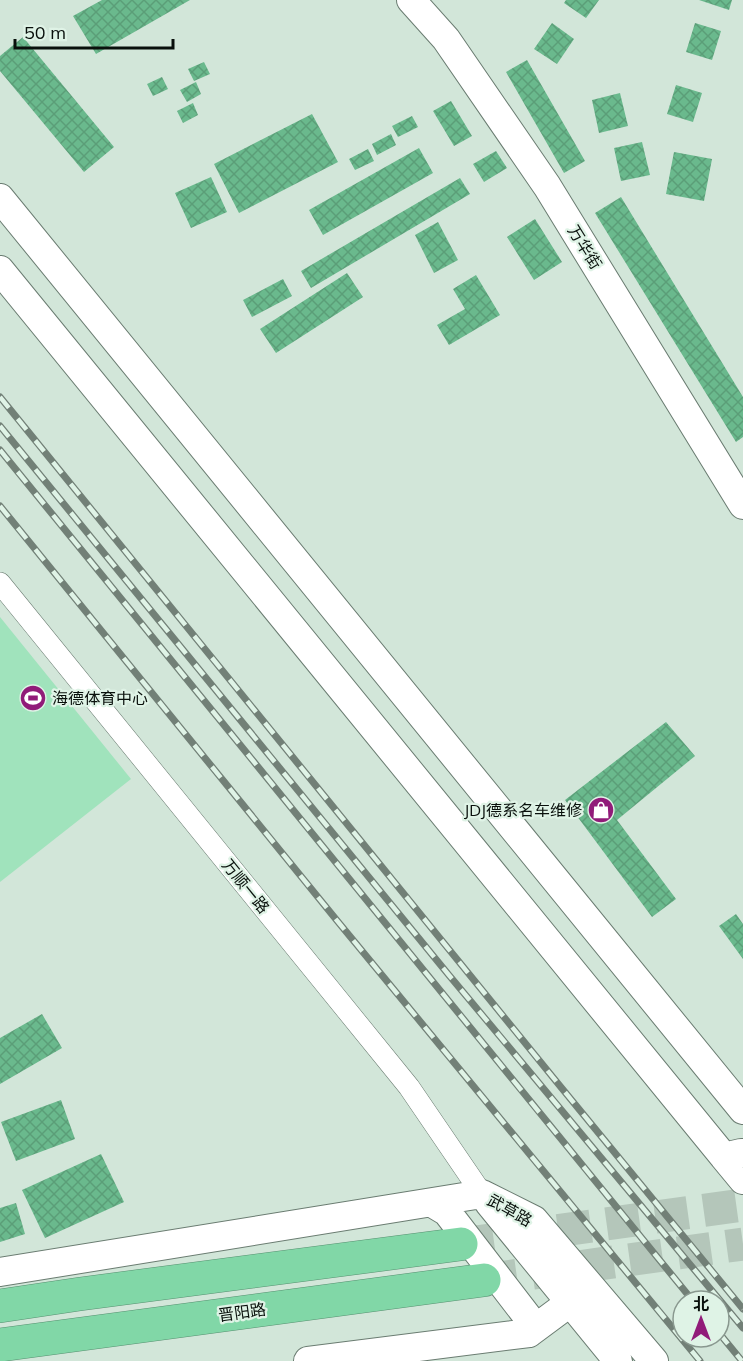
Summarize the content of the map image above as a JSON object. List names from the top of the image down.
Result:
{
  "streets": {
    "highway": ["晋阳路"],
    "street": ["万华街", "万顺一路", "武草路"]
  },
  "crossings": [
    ["万顺一路", "武草路"]
  ],
  "places": {
    "sports": ["海德体育中心"],
    "shop": ["JDJ德系名车维修"]
  },
  "scale_bar": "50 m",
  "north": "top"
}
